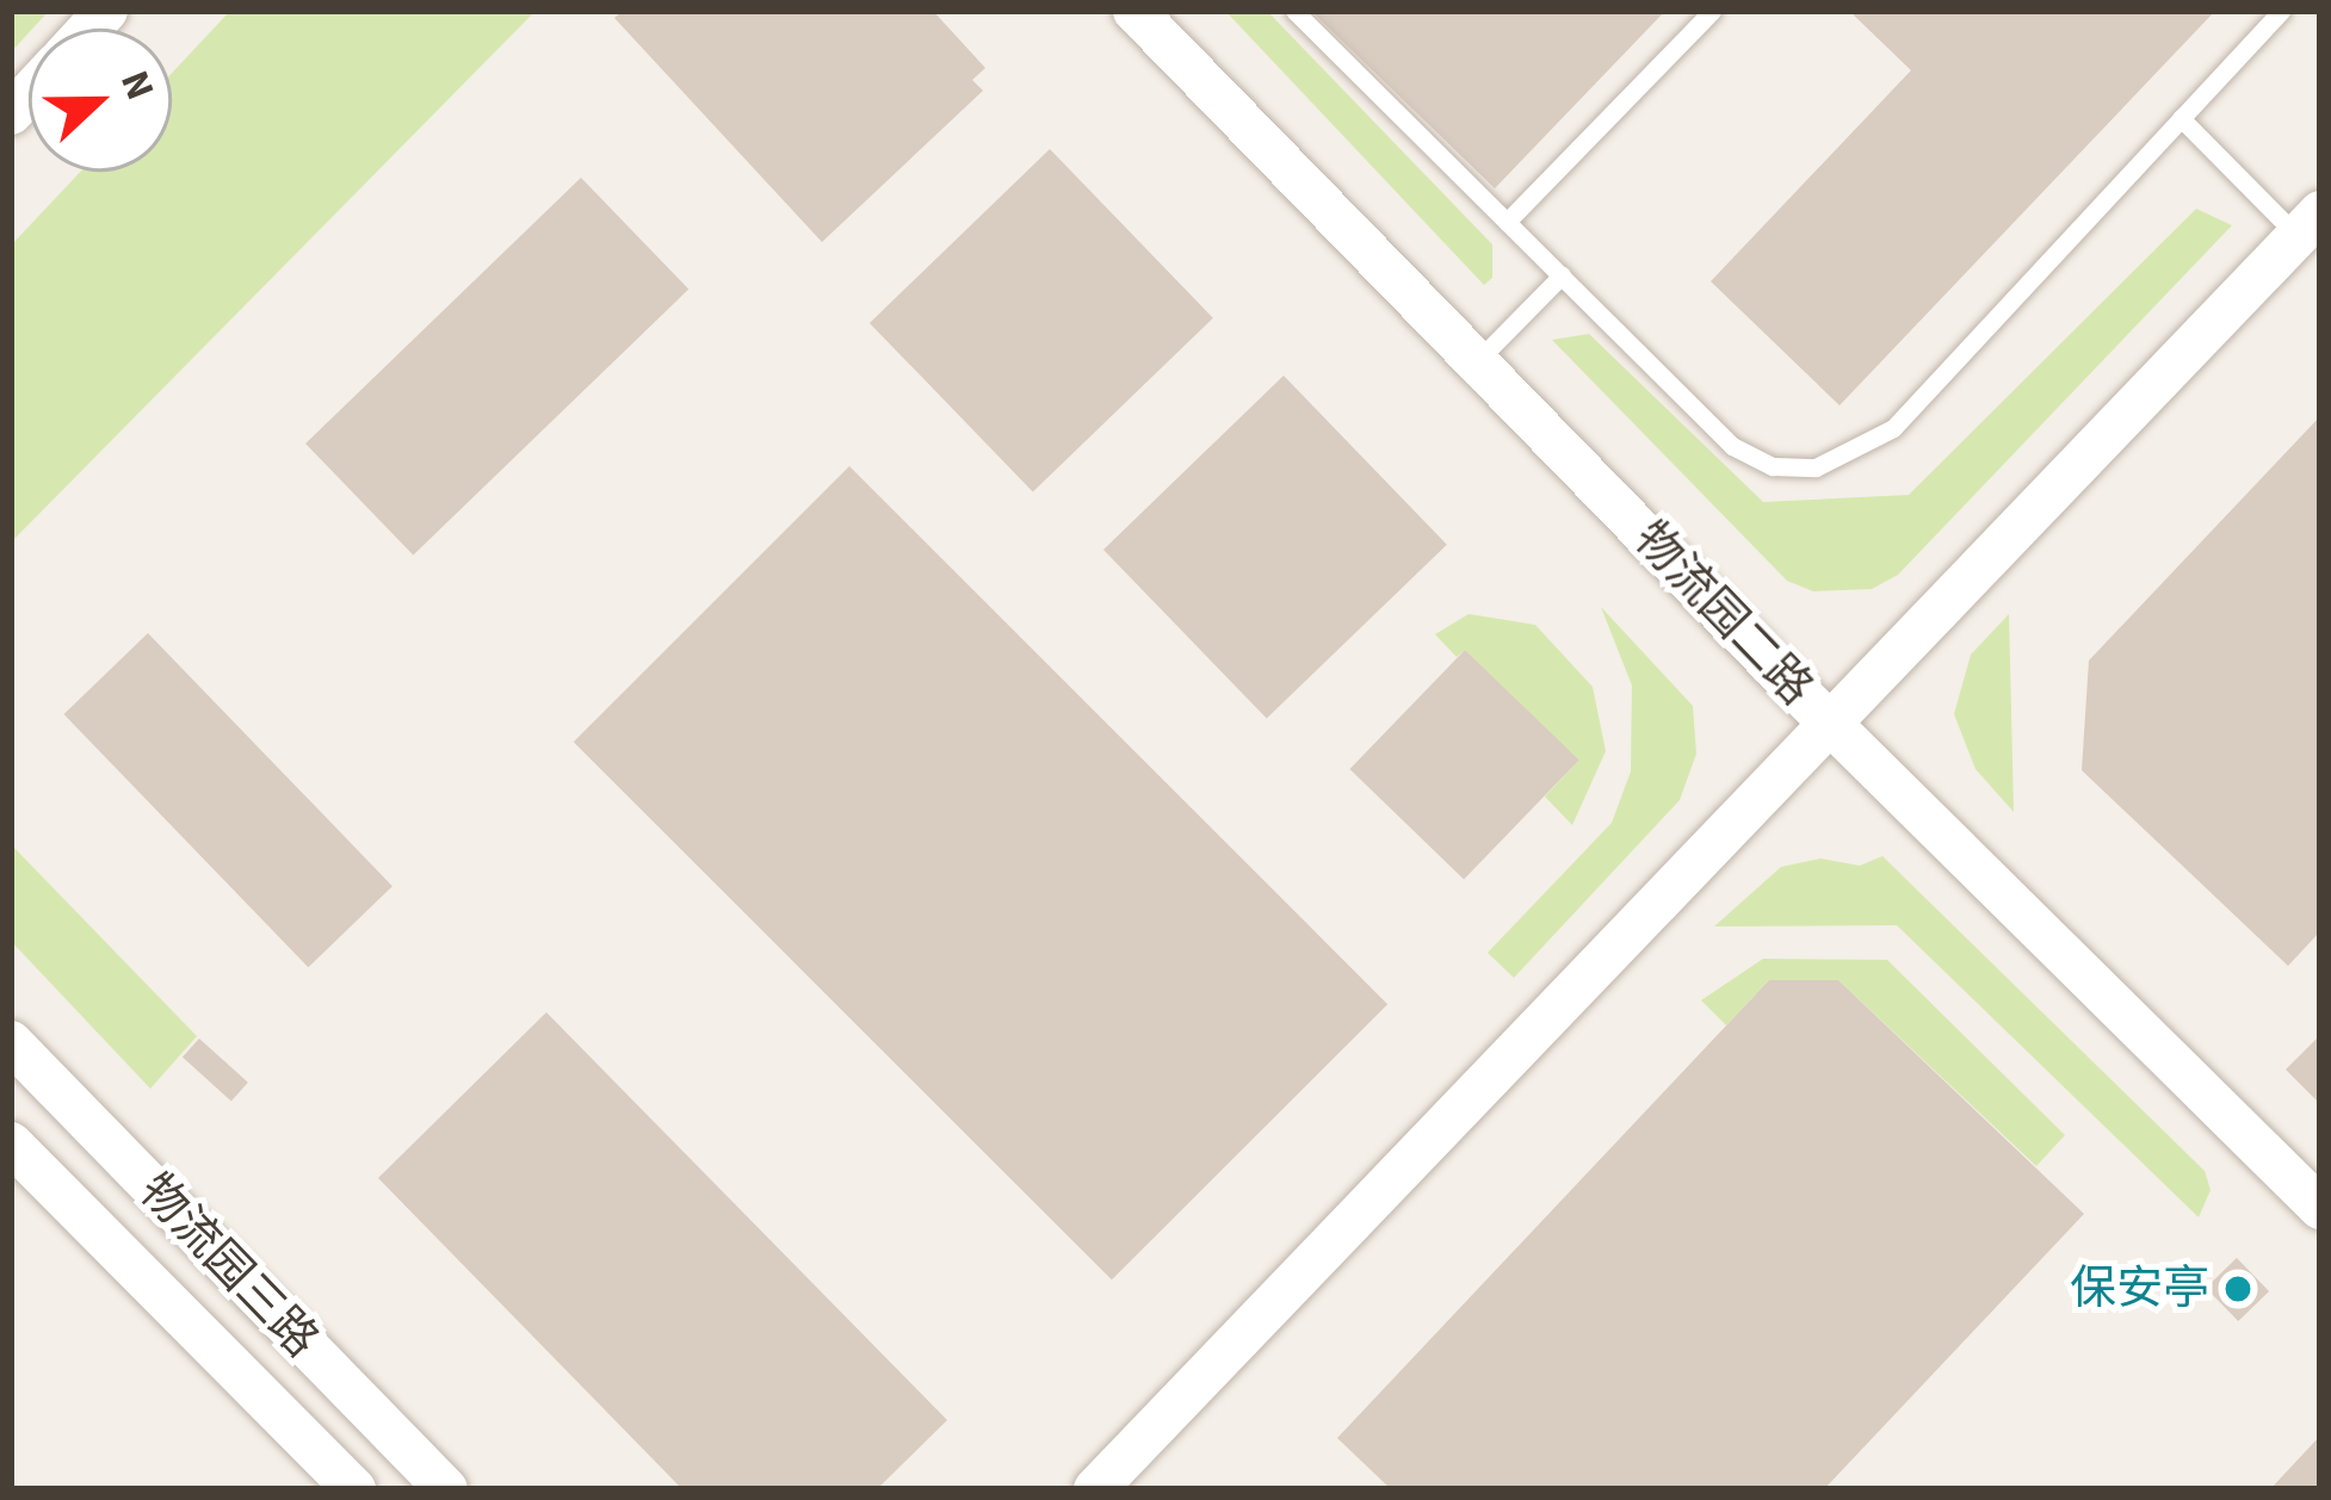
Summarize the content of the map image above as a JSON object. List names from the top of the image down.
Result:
{
  "streets": {
    "street": ["物流园二路", "物流园三路"]
  },
  "places": ["保安亭"],
  "north": "right"
}
